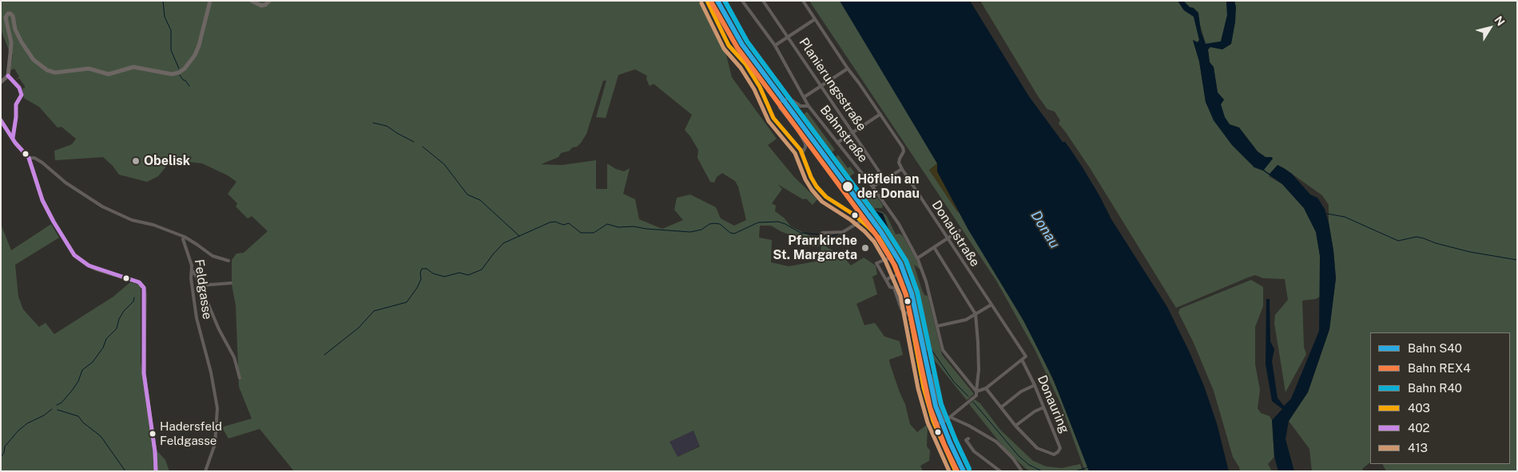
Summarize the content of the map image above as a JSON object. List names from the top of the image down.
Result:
{
  "streets": {
    "street": [
      "Planierungsstraße",
      "Bahnstraße",
      "Donaustraße",
      "Feldgasse",
      "Donauring"
    ]
  },
  "crossings": [
    ["Donaustraße", "Donauring"]
  ],
  "water": ["Donau"],
  "places": [
    "Obelisk",
    "Höflein an der Donau",
    "Pfarrkirche St. Margareta",
    "Hadersfeld Feldgasse"
  ],
  "lines": [
    "rail line S40",
    "rail line R40",
    "transit line 403",
    "rail line REX4",
    "transit line 413",
    "transit line 402"
  ],
  "legend": [
    "Bahn S40",
    "Bahn REX4",
    "Bahn R40",
    "403",
    "402",
    "413"
  ],
  "north": "top right"
}
